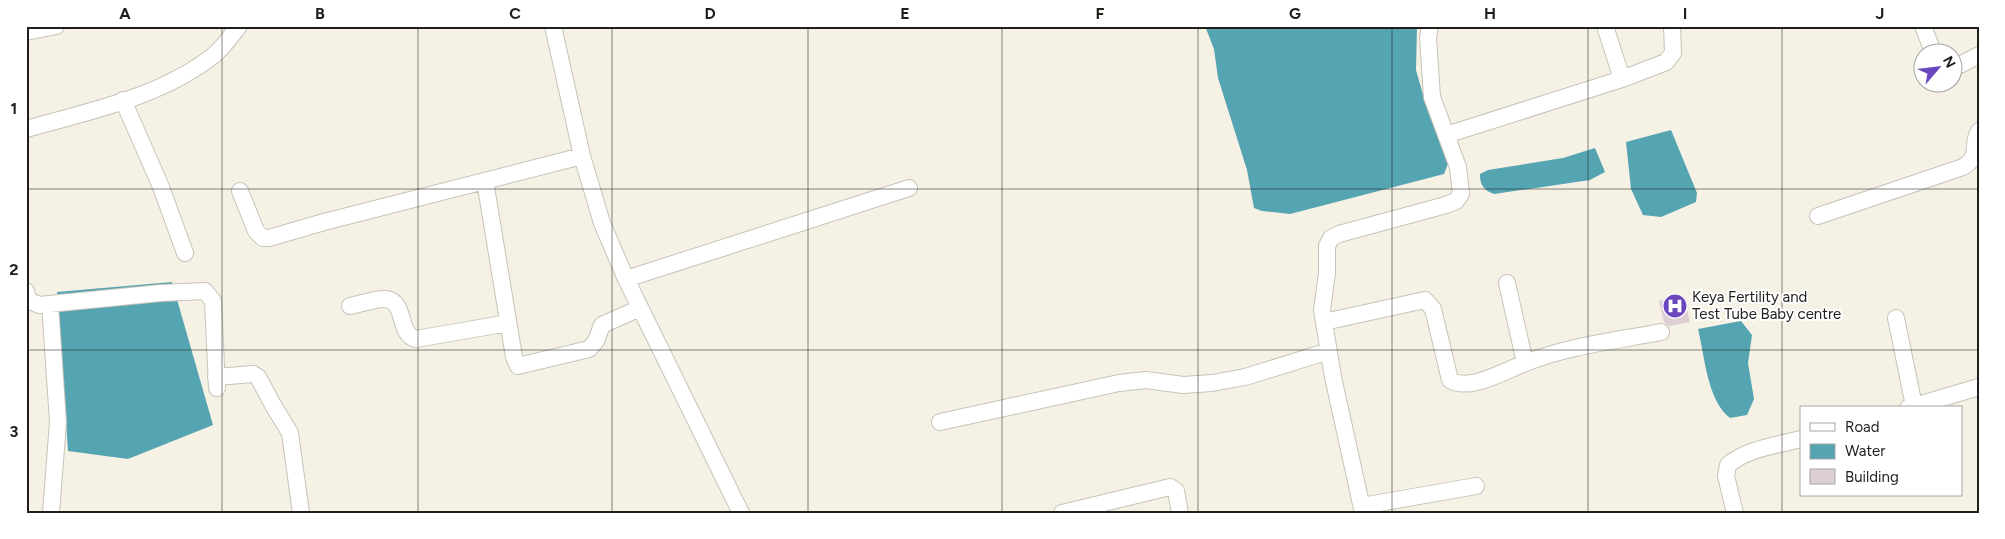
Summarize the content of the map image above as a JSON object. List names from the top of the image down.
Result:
{
  "places": {
    "hospital": ["Keya Fertility and Test Tube Baby centre"]
  },
  "legend": ["Road", "Water", "Building"],
  "north": "top right",
  "grid": {
    "columns": [
      "A",
      "B",
      "C",
      "D",
      "E",
      "F",
      "G",
      "H",
      "I",
      "J"
    ],
    "rows": ["1", "2", "3"]
  }
}
